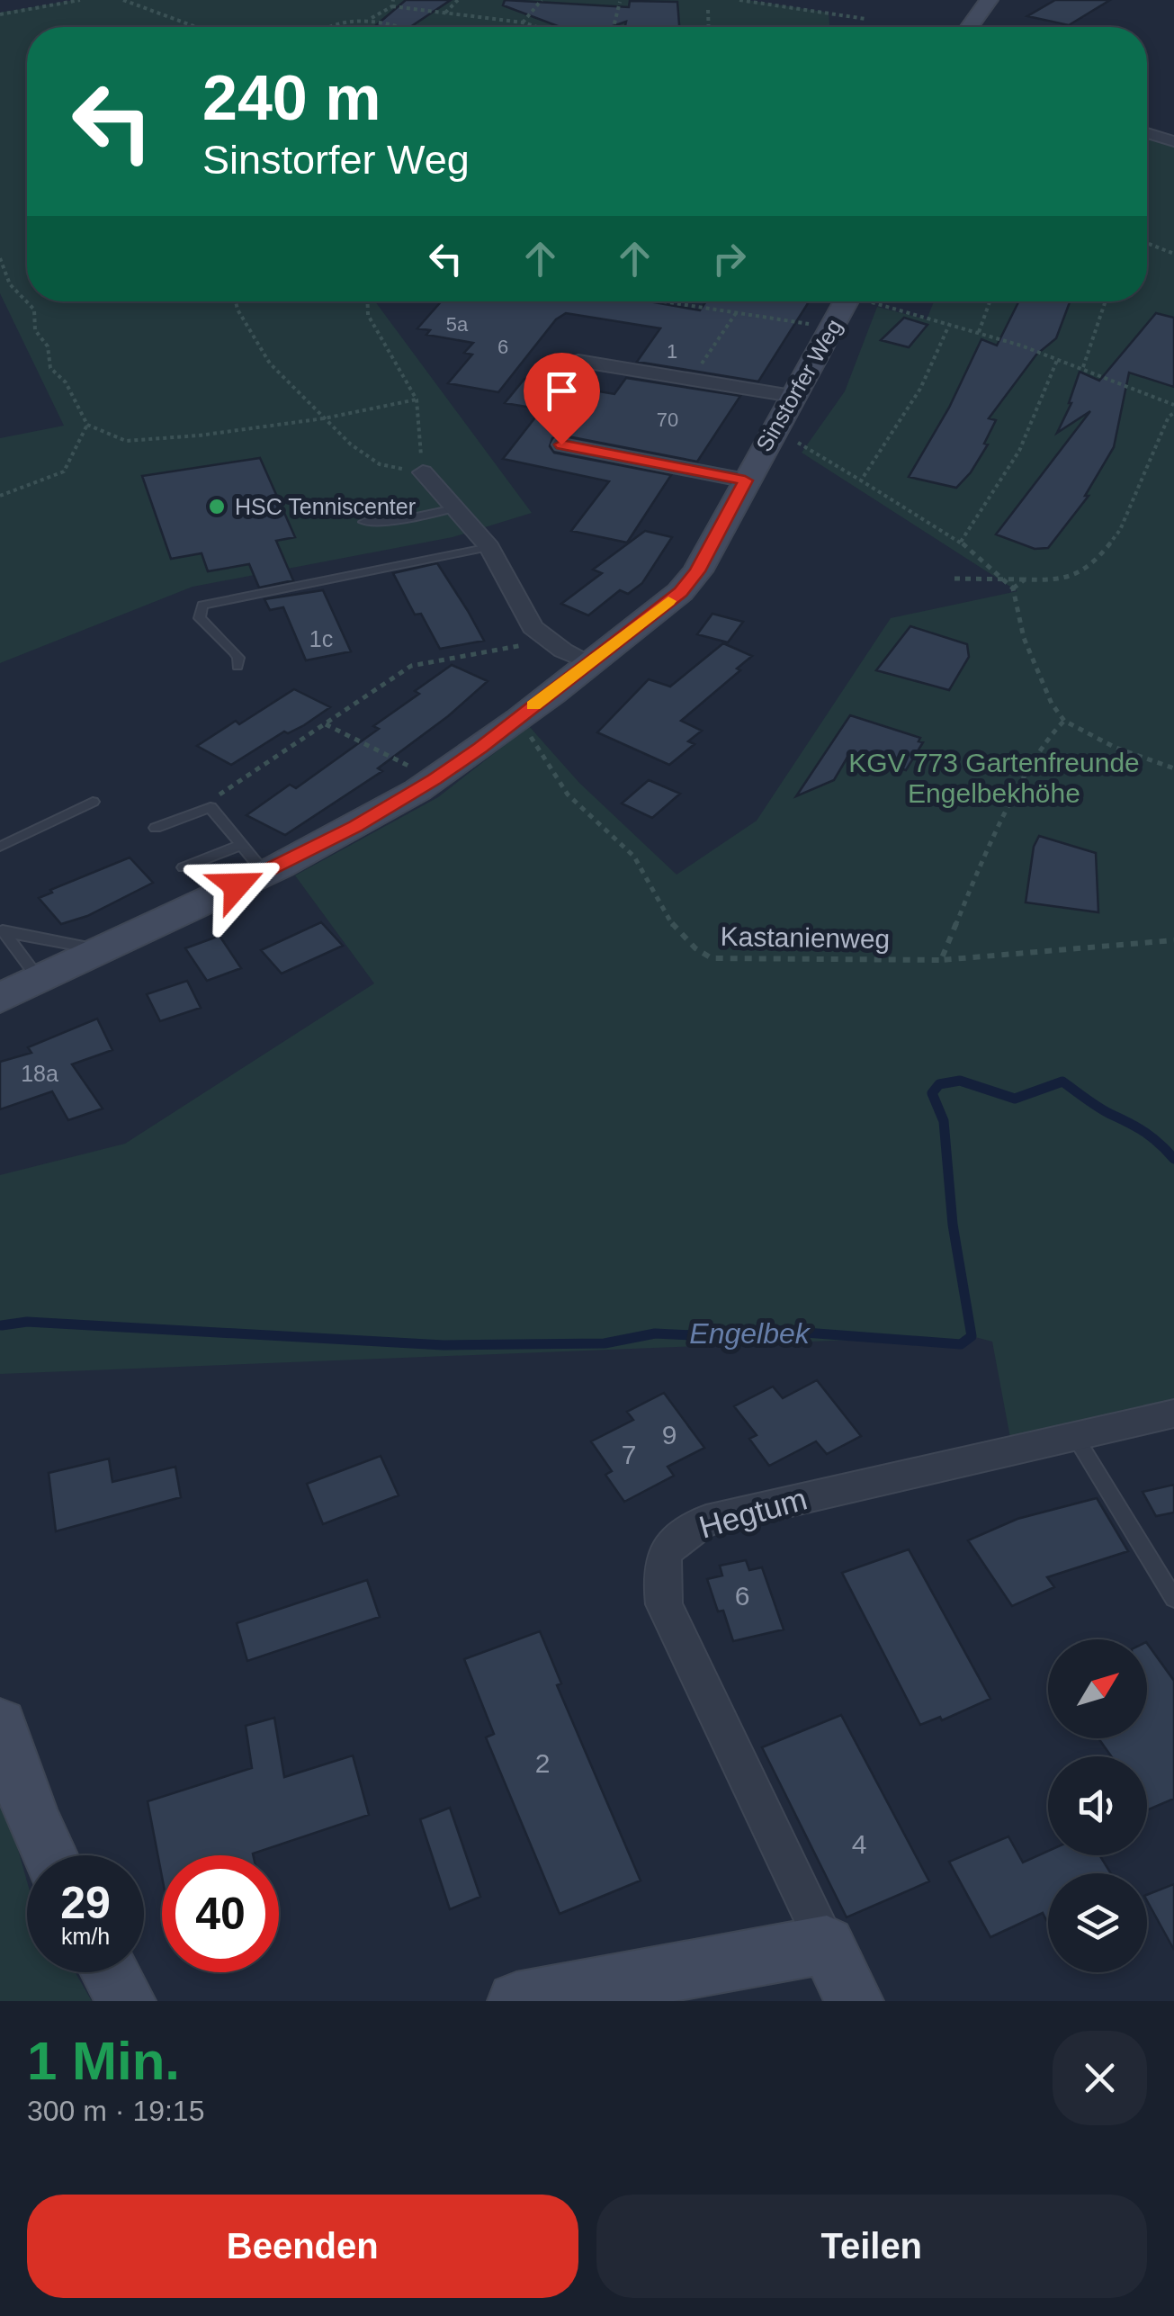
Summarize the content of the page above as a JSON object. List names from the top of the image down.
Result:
{
  "streets": {
    "street": ["Sinstorfer Weg", "Hegtum"],
    "path": ["Kastanienweg"]
  },
  "crossings": [
    ["Sinstorfer Weg", "Kastanienweg"]
  ],
  "water": ["Engelbek"],
  "parks": ["KGV 773 Gartenfreunde Engelbekhöhe"],
  "places": ["HSC Tenniscenter"],
  "house_numbers": [
    "5a",
    "6",
    "1",
    "70",
    "1c",
    "18a",
    "9",
    "7",
    "6",
    "2",
    "4"
  ],
  "north": "top right",
  "page": {
    "turn": ["240 m", "Sinstorfer Weg"],
    "speed": "29 km/h",
    "limit": "40",
    "heading": ["1 Min.", "300 m · 19:15"],
    "buttons": ["Beenden", "Teilen"]
  }
}
